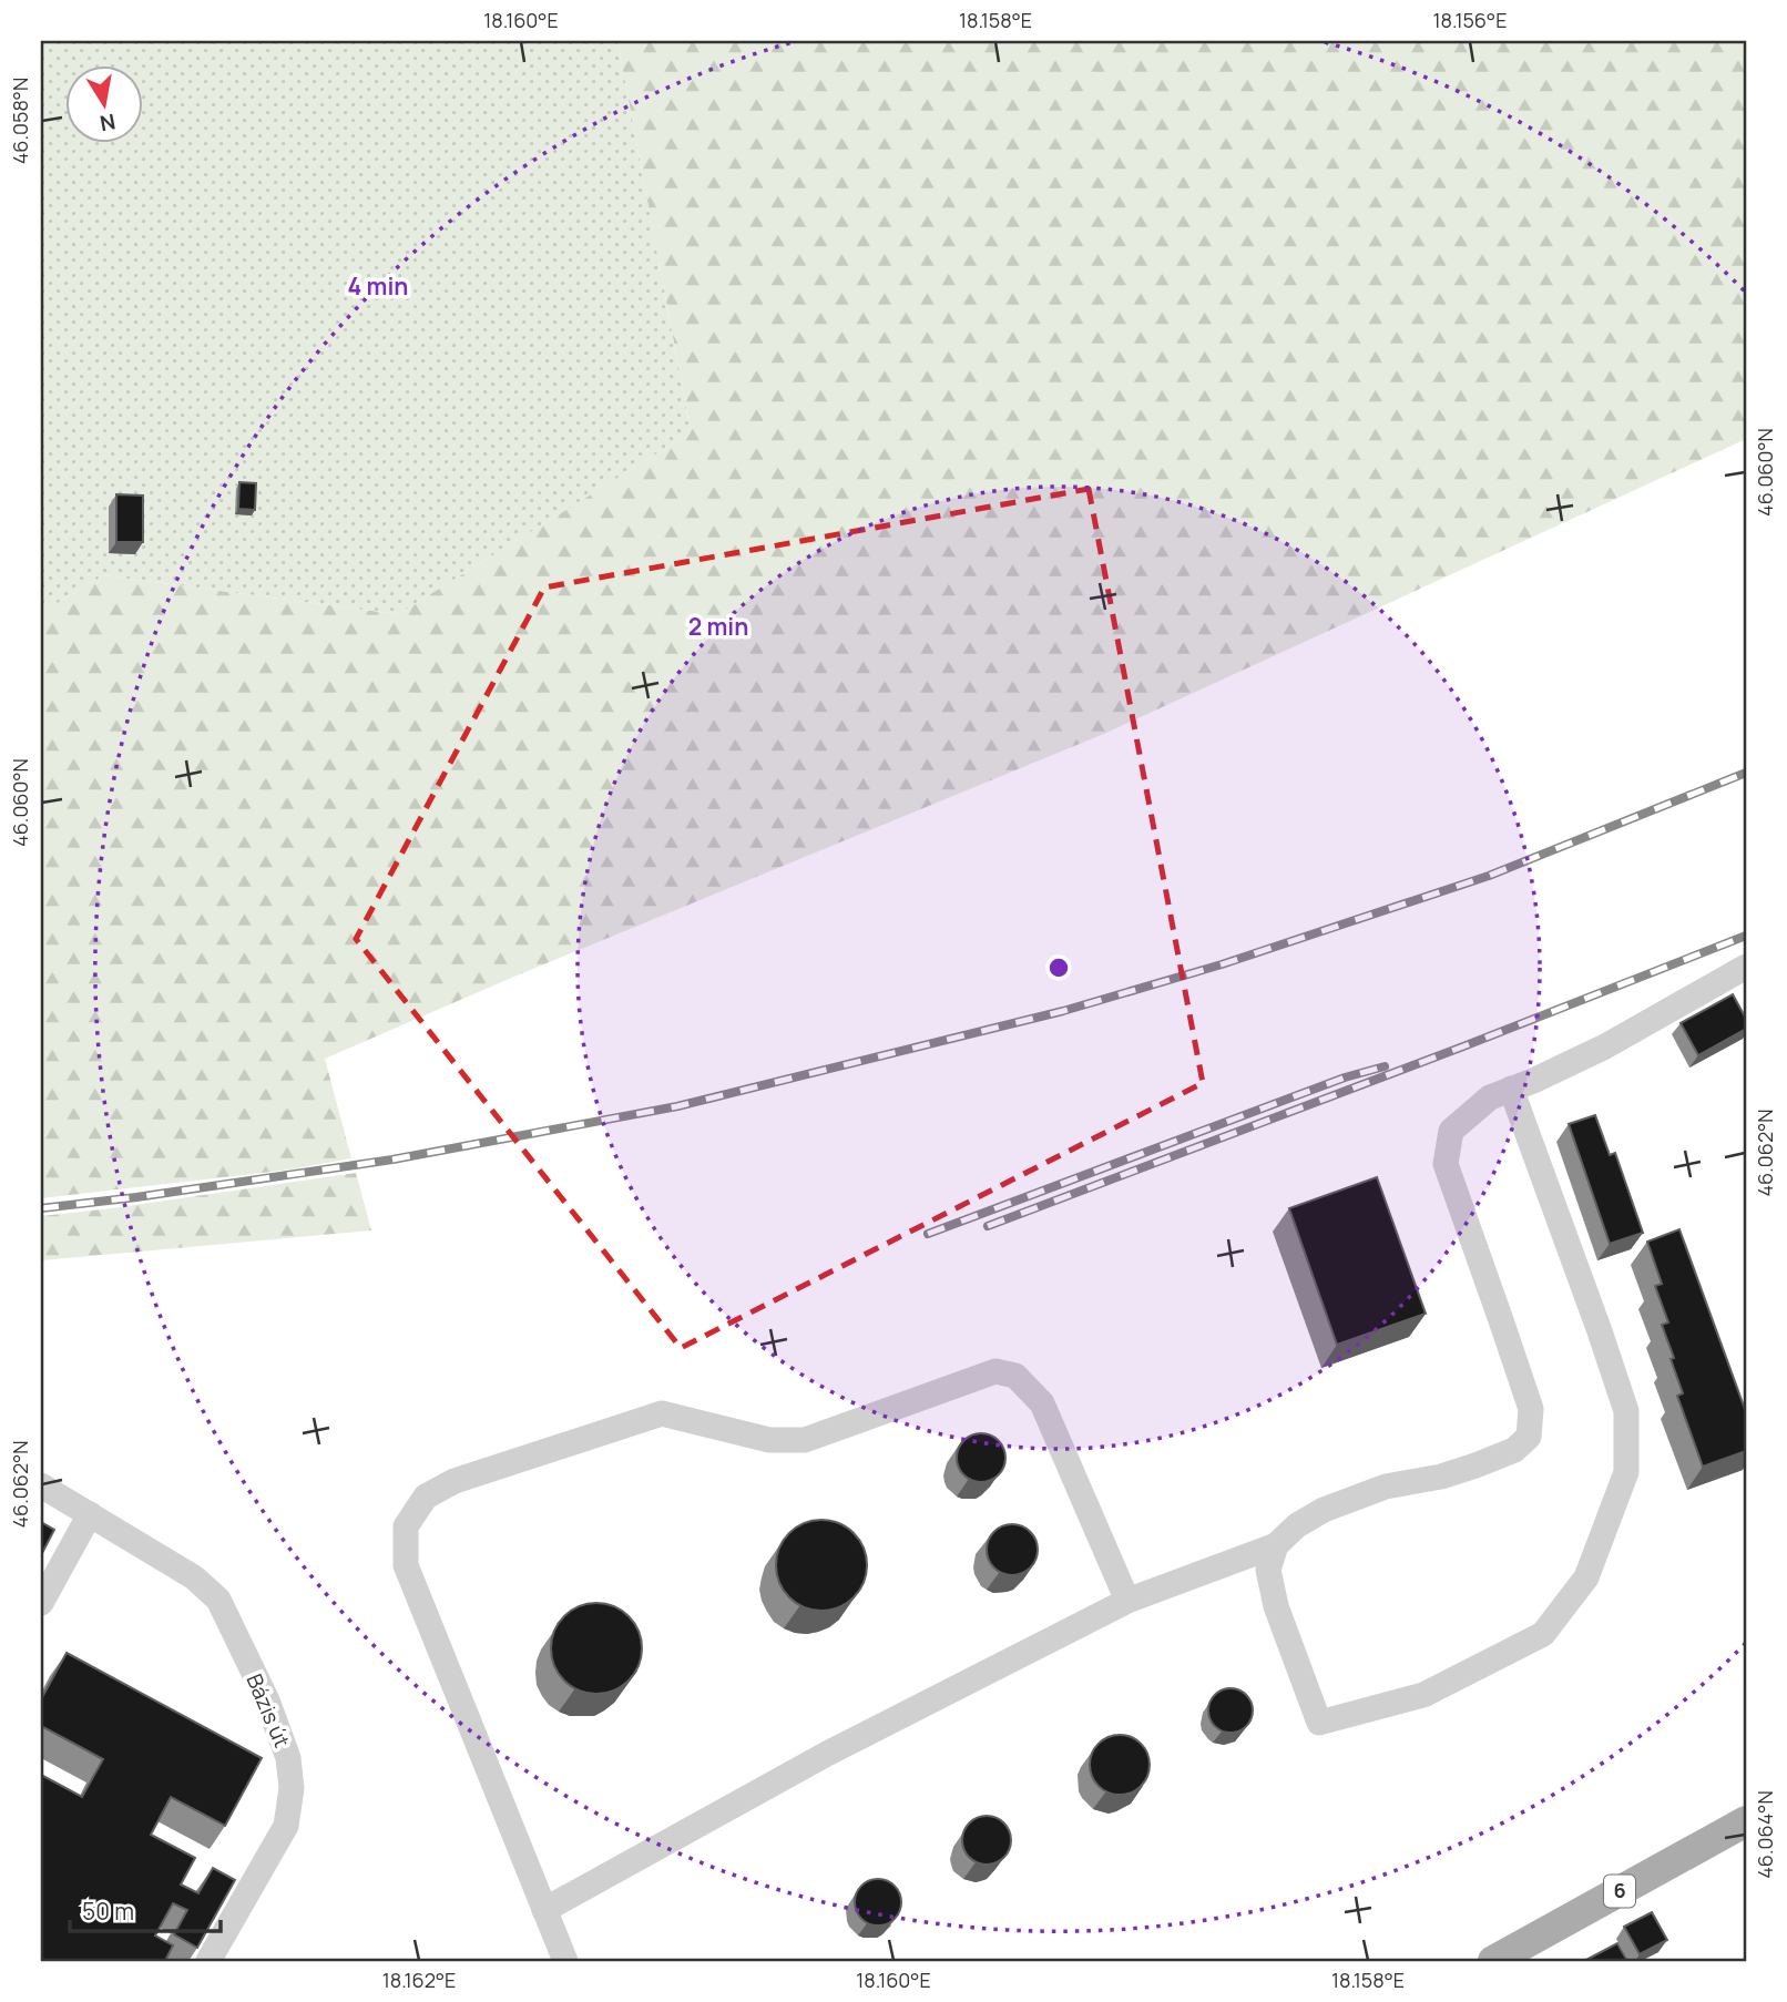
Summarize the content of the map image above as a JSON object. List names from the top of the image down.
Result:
{
  "streets": {
    "main road": ["6"],
    "street": ["Bázis út"]
  },
  "scale_bar": "50 m",
  "north": "bottom",
  "coordinates": [
    "18.160°E",
    "18.158°E",
    "18.156°E",
    "46.058°N",
    "46.060°N",
    "46.062°N",
    "46.064°N",
    "18.162°E"
  ],
  "rings": ["4 min", "2 min"]
}
